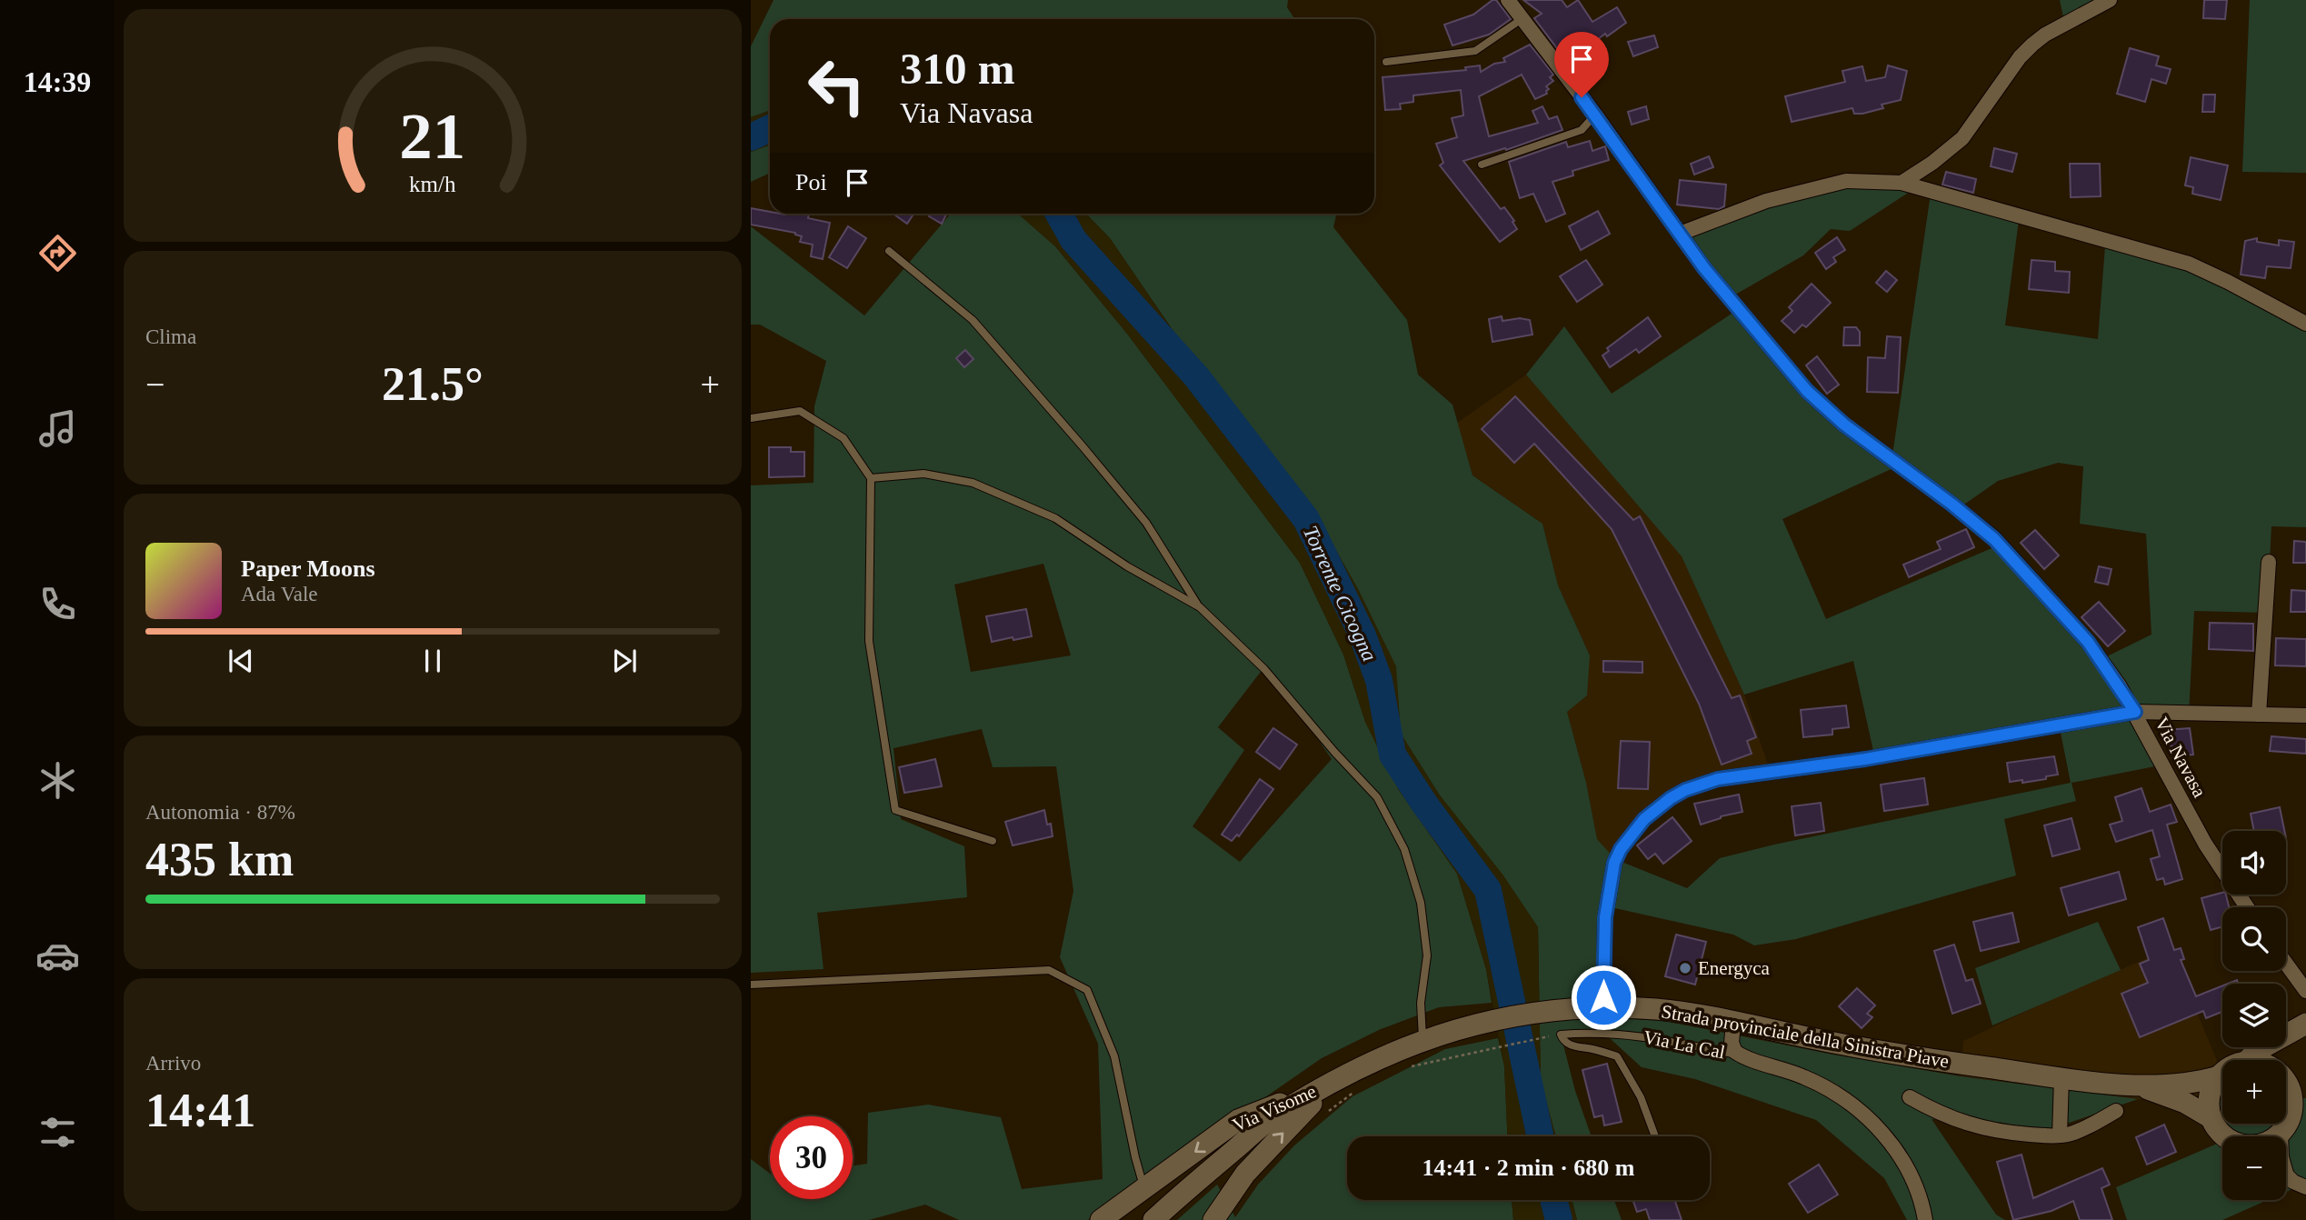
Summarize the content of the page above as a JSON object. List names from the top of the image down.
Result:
{
  "streets": {
    "main road": ["Strada provinciale della Sinistra Piave", "Via Visome"],
    "street": ["Via Navasa"],
    "lane": ["Via La Cal"]
  },
  "crossings": [
    ["Strada provinciale della Sinistra Piave", "Via Visome"]
  ],
  "water": ["Torrente Cicogna"],
  "places": ["Energyca"],
  "page": {
    "tabs": "14:39",
    "turn": ["310 m", "Via Navasa"],
    "then": "Poi",
    "tile": [
      "Clima",
      ["Autonomia · 87%", "435 km"],
      ["Arrivo", "14:41"]
    ],
    "heat": ["−", "21.5°", "+"],
    "song": ["Paper Moons", "Ada Vale"],
    "map_buttons": ["+", "−"],
    "limit": "30",
    "trip": "14:41 · 2 min · 680 m",
    "gauge": ["21", "km/h"]
  }
}
